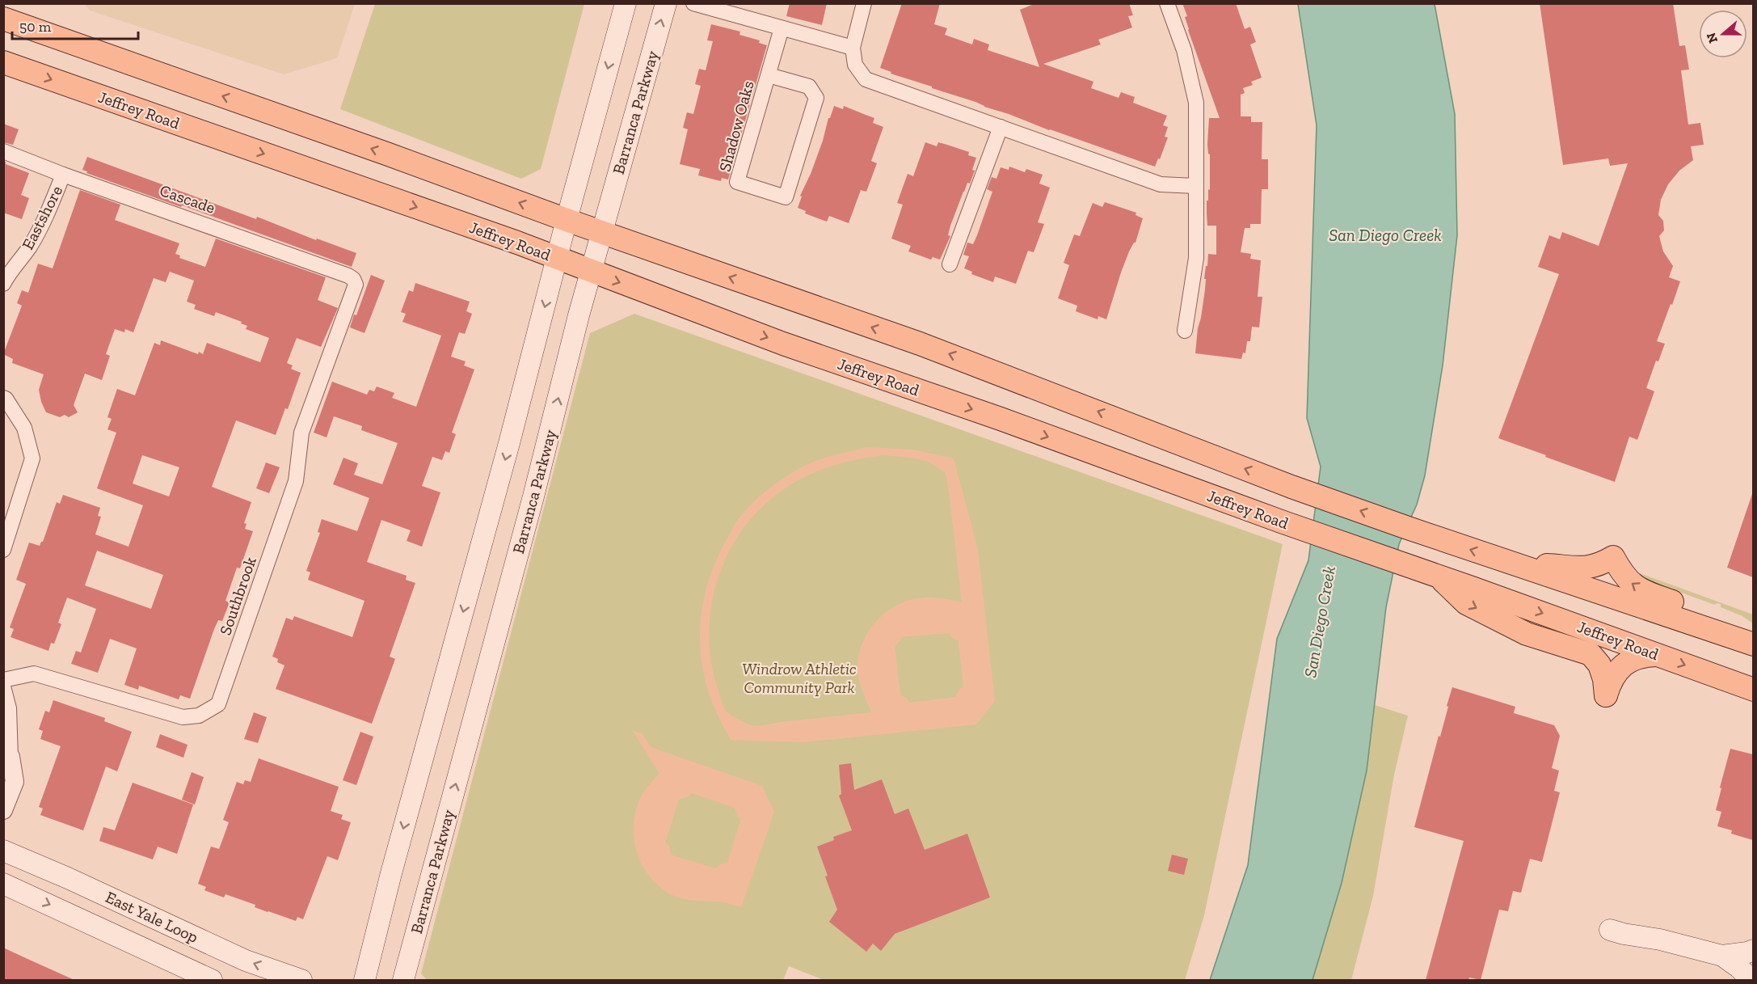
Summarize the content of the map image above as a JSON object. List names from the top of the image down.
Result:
{
  "streets": {
    "main road": ["Jeffrey Road", "Barranca Parkway", "East Yale Loop"],
    "street": [
      "Shadow Oaks",
      "Cascade",
      "Eastshore",
      "Southbrook"
    ]
  },
  "crossings": [
    ["Jeffrey Road", "Barranca Parkway"],
    ["Cascade", "Eastshore"],
    ["Cascade", "Southbrook"]
  ],
  "water": ["San Diego Creek"],
  "parks": ["Windrow Athletic Community Park"],
  "scale_bar": "50 m",
  "north": "left"
}
